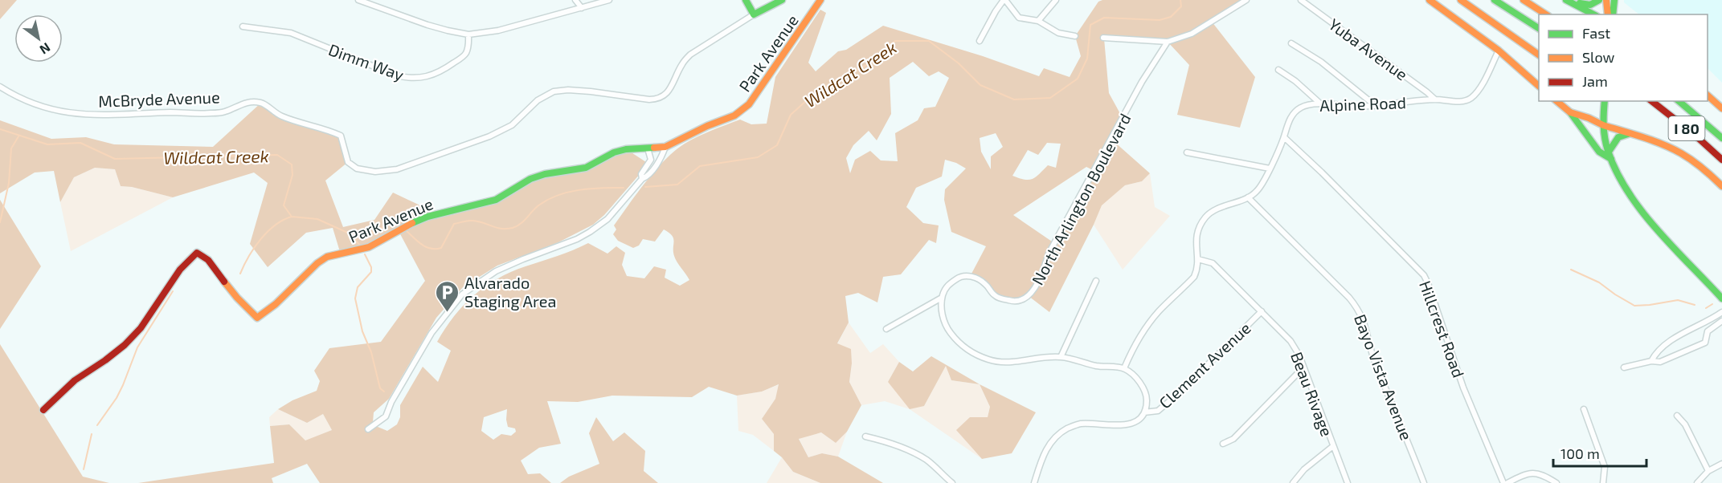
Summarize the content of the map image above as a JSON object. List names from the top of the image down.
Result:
{
  "streets": {
    "main road": ["Park Avenue", "McBryde Avenue", "I 80"],
    "street": [
      "Yuba Avenue",
      "Dimm Way",
      "Alpine Road",
      "North Arlington Boulevard",
      "Hillcrest Road",
      "Clement Avenue",
      "Bayo Vista Avenue",
      "Beau Rivage"
    ]
  },
  "crossings": [
    ["Yuba Avenue", "Alpine Road"],
    ["Alpine Road", "Hillcrest Road"],
    ["Alpine Road", "Bayo Vista Avenue"],
    ["Alpine Road", "Beau Rivage"],
    ["Clement Avenue", "Beau Rivage"]
  ],
  "water": ["Wildcat Creek"],
  "places": {
    "parking": ["Alvarado Staging Area"]
  },
  "legend": ["Fast", "Slow", "Jam"],
  "scale_bar": "100 m",
  "north": "bottom right"
}
